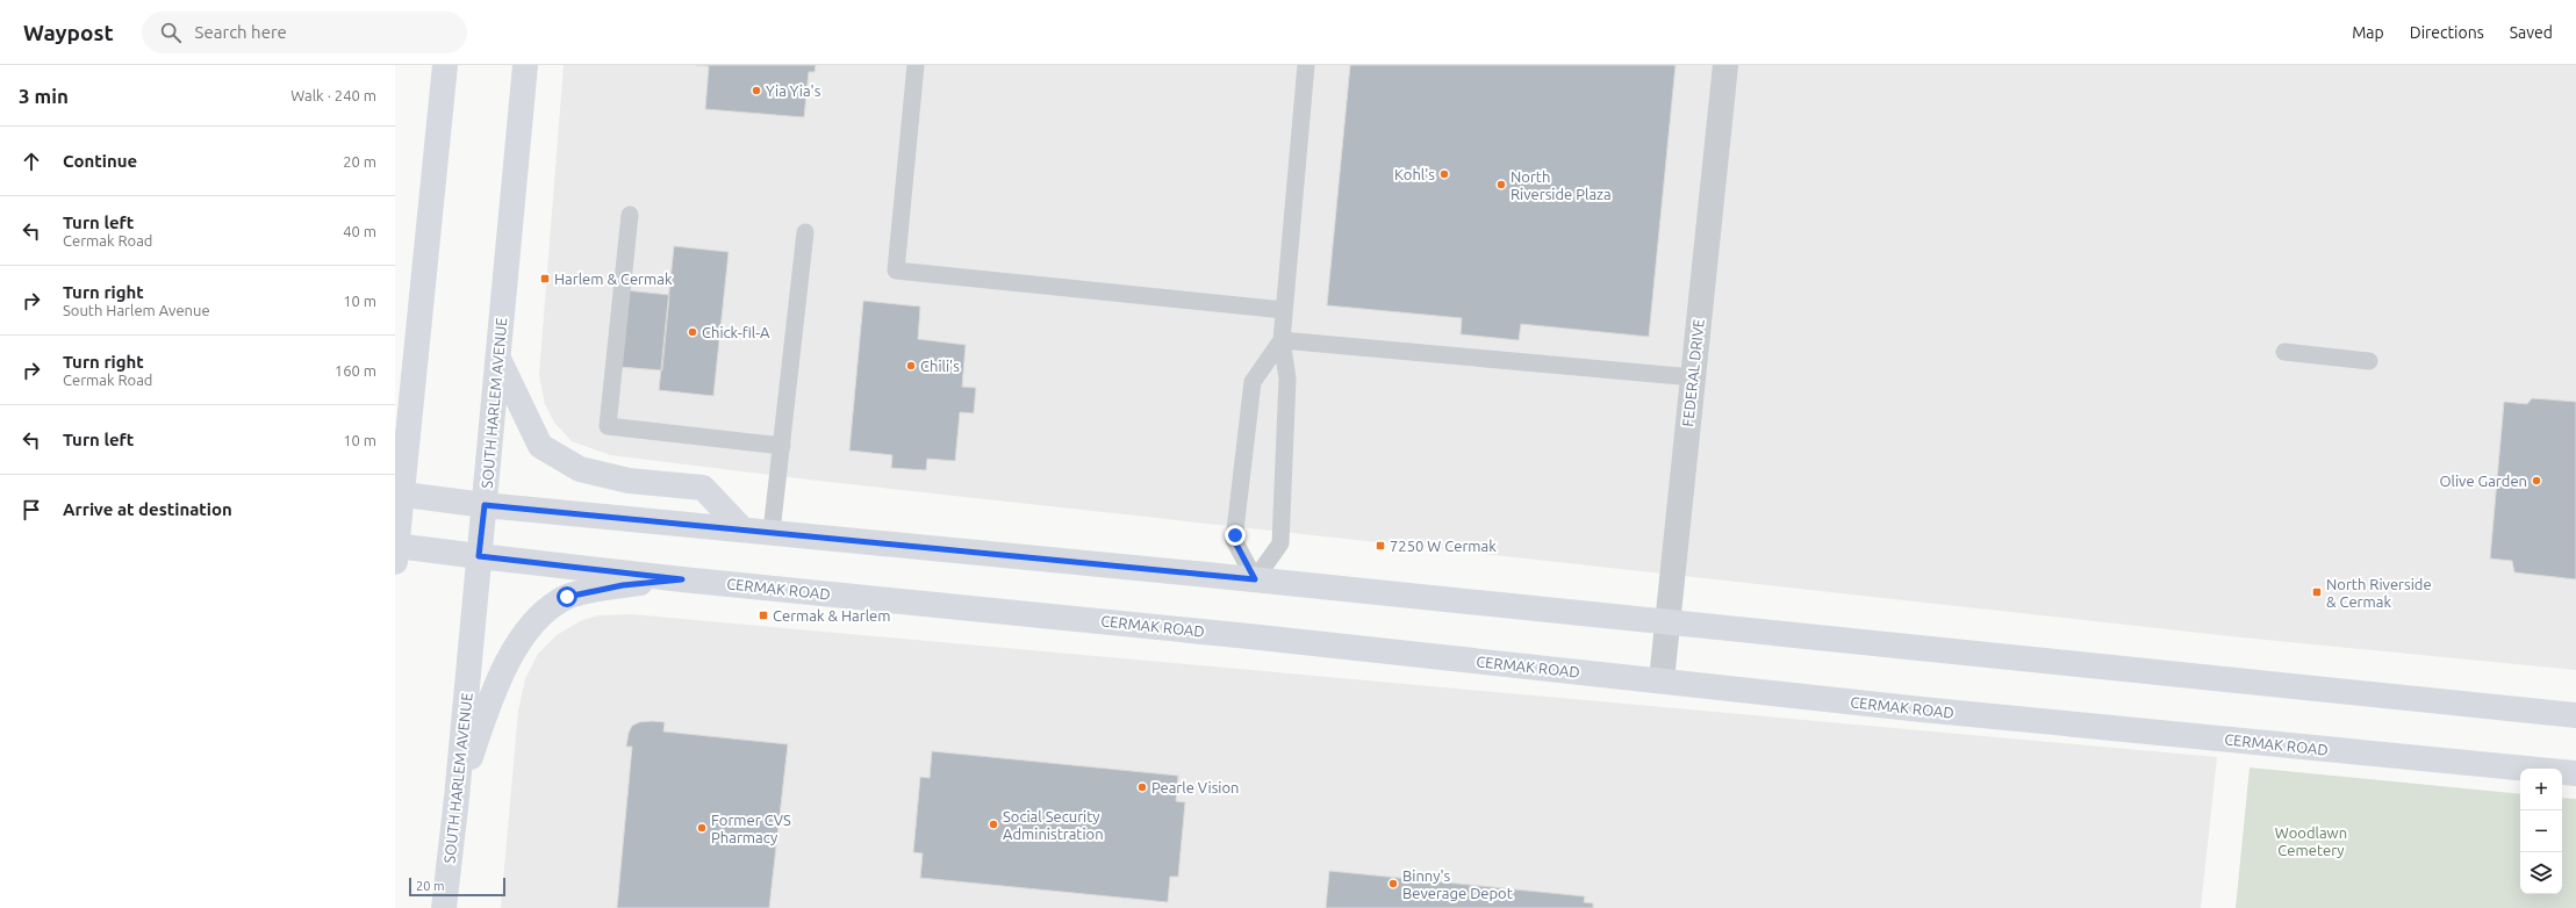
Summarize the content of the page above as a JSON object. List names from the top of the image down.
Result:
{
  "streets": {
    "main road": ["SOUTH HARLEM AVENUE", "CERMAK ROAD"],
    "street": ["FEDERAL DRIVE"]
  },
  "crossings": [
    ["FEDERAL DRIVE", "CERMAK ROAD"],
    ["SOUTH HARLEM AVENUE", "CERMAK ROAD"]
  ],
  "parks": ["Woodlawn Cemetery"],
  "places": {
    "other": [
      "Yia Yia's",
      "Kohl's",
      "North Riverside Plaza",
      "Chick-fil-A",
      "Chili's",
      "Olive Garden",
      "Pearle Vision",
      "Social Security Administration",
      "Former CVS Pharmacy",
      "Binny's Beverage Depot"
    ],
    "transit": [
      "Harlem & Cermak",
      "7250 W Cermak",
      "North Riverside & Cermak",
      "Cermak & Harlem"
    ]
  },
  "scale_bar": "20 m",
  "page": {
    "header": "Waypost",
    "search": "Search here",
    "nav": ["Map", "Directions", "Saved"],
    "heading": ["3 min", "Walk · 240 m"],
    "list": [
      ["Continue", "20 m"],
      ["Turn left", "Cermak Road", "40 m"],
      ["Turn right", "South Harlem Avenue", "10 m"],
      ["Turn right", "Cermak Road", "160 m"],
      ["Turn left", "10 m"],
      "Arrive at destination"
    ],
    "map_buttons": ["+", "−"],
    "scale": "20 m"
  }
}
